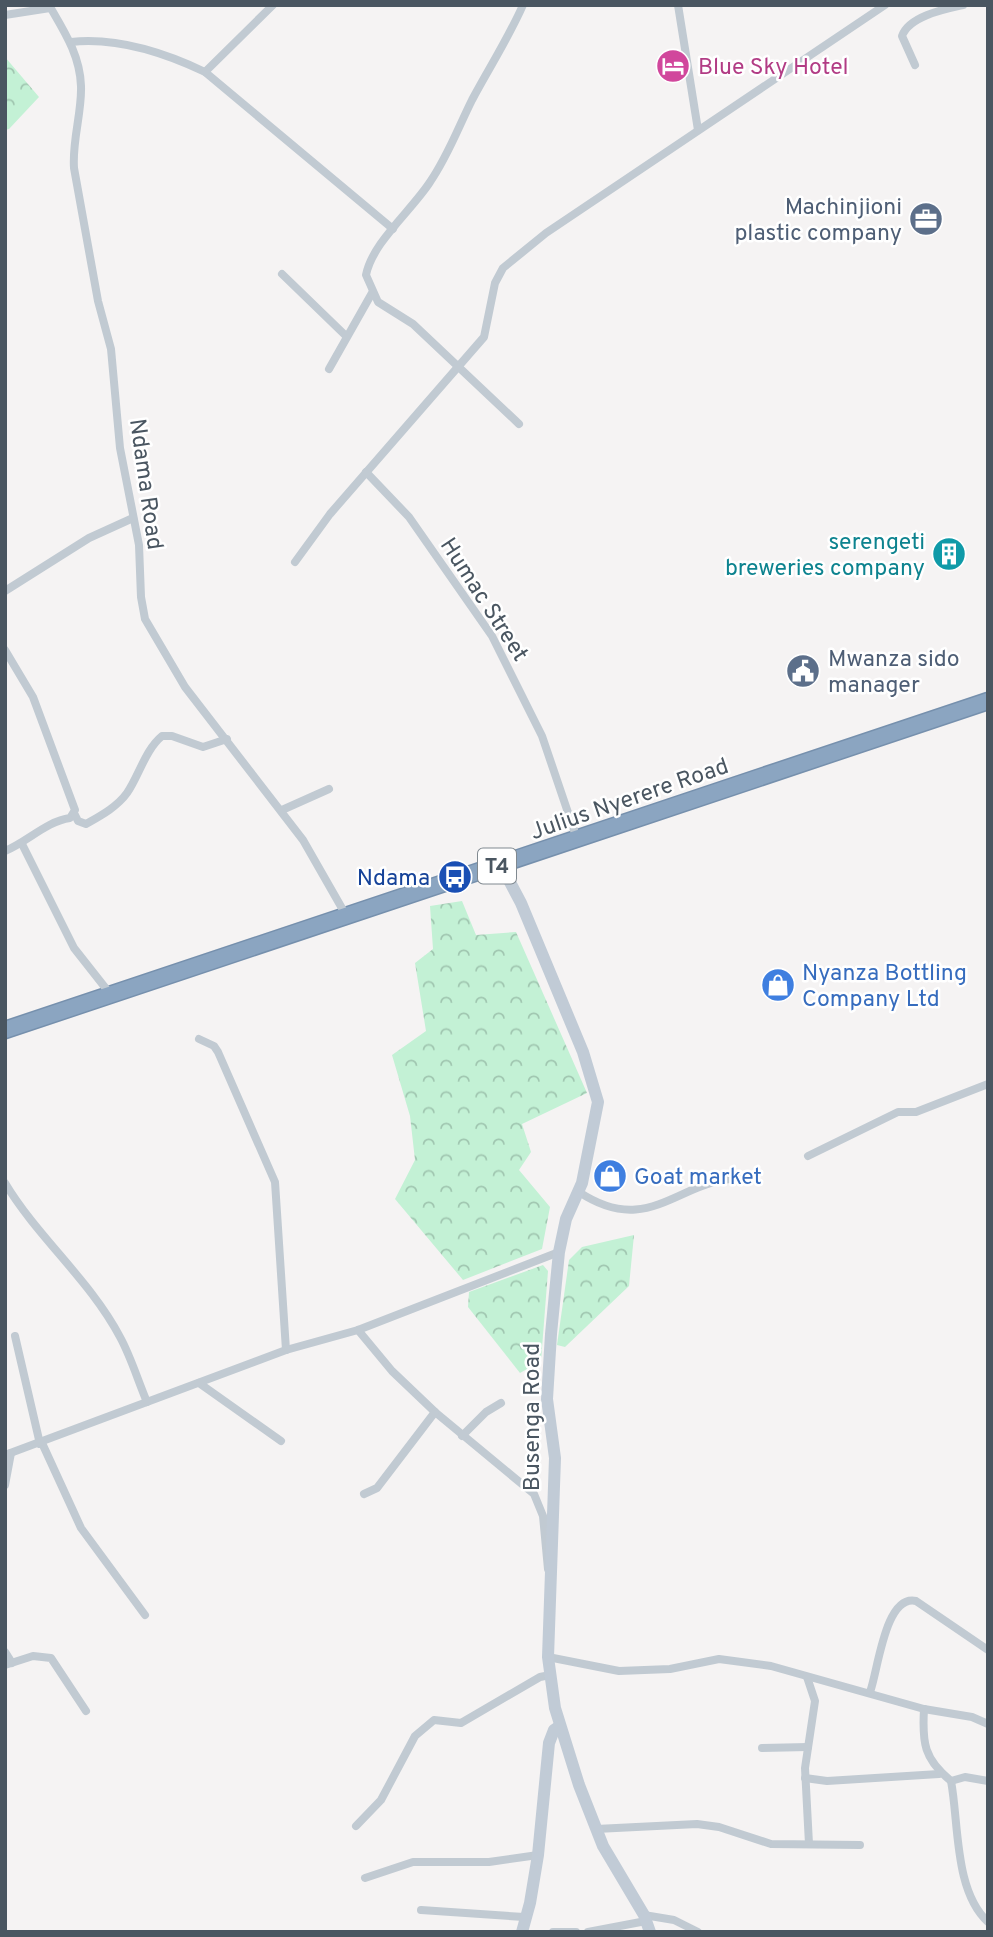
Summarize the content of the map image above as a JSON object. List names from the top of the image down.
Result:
{
  "streets": {
    "highway": ["Julius Nyerere Road", "T4"],
    "street": ["Ndama Road", "Humac Street", "Busenga Road"]
  },
  "crossings": [
    ["Ndama Road", "Julius Nyerere Road"],
    ["Humac Street", "Julius Nyerere Road"],
    ["Julius Nyerere Road", "Busenga Road"]
  ],
  "places": {
    "hotel": ["Blue Sky Hotel"],
    "office": ["Machinjioni plastic company"],
    "building": ["serengeti breweries company"],
    "public building": ["Mwanza sido manager"],
    "bus stop": ["Ndama"],
    "shop": ["Nyanza Bottling Company Ltd", "Goat market"]
  }
}
